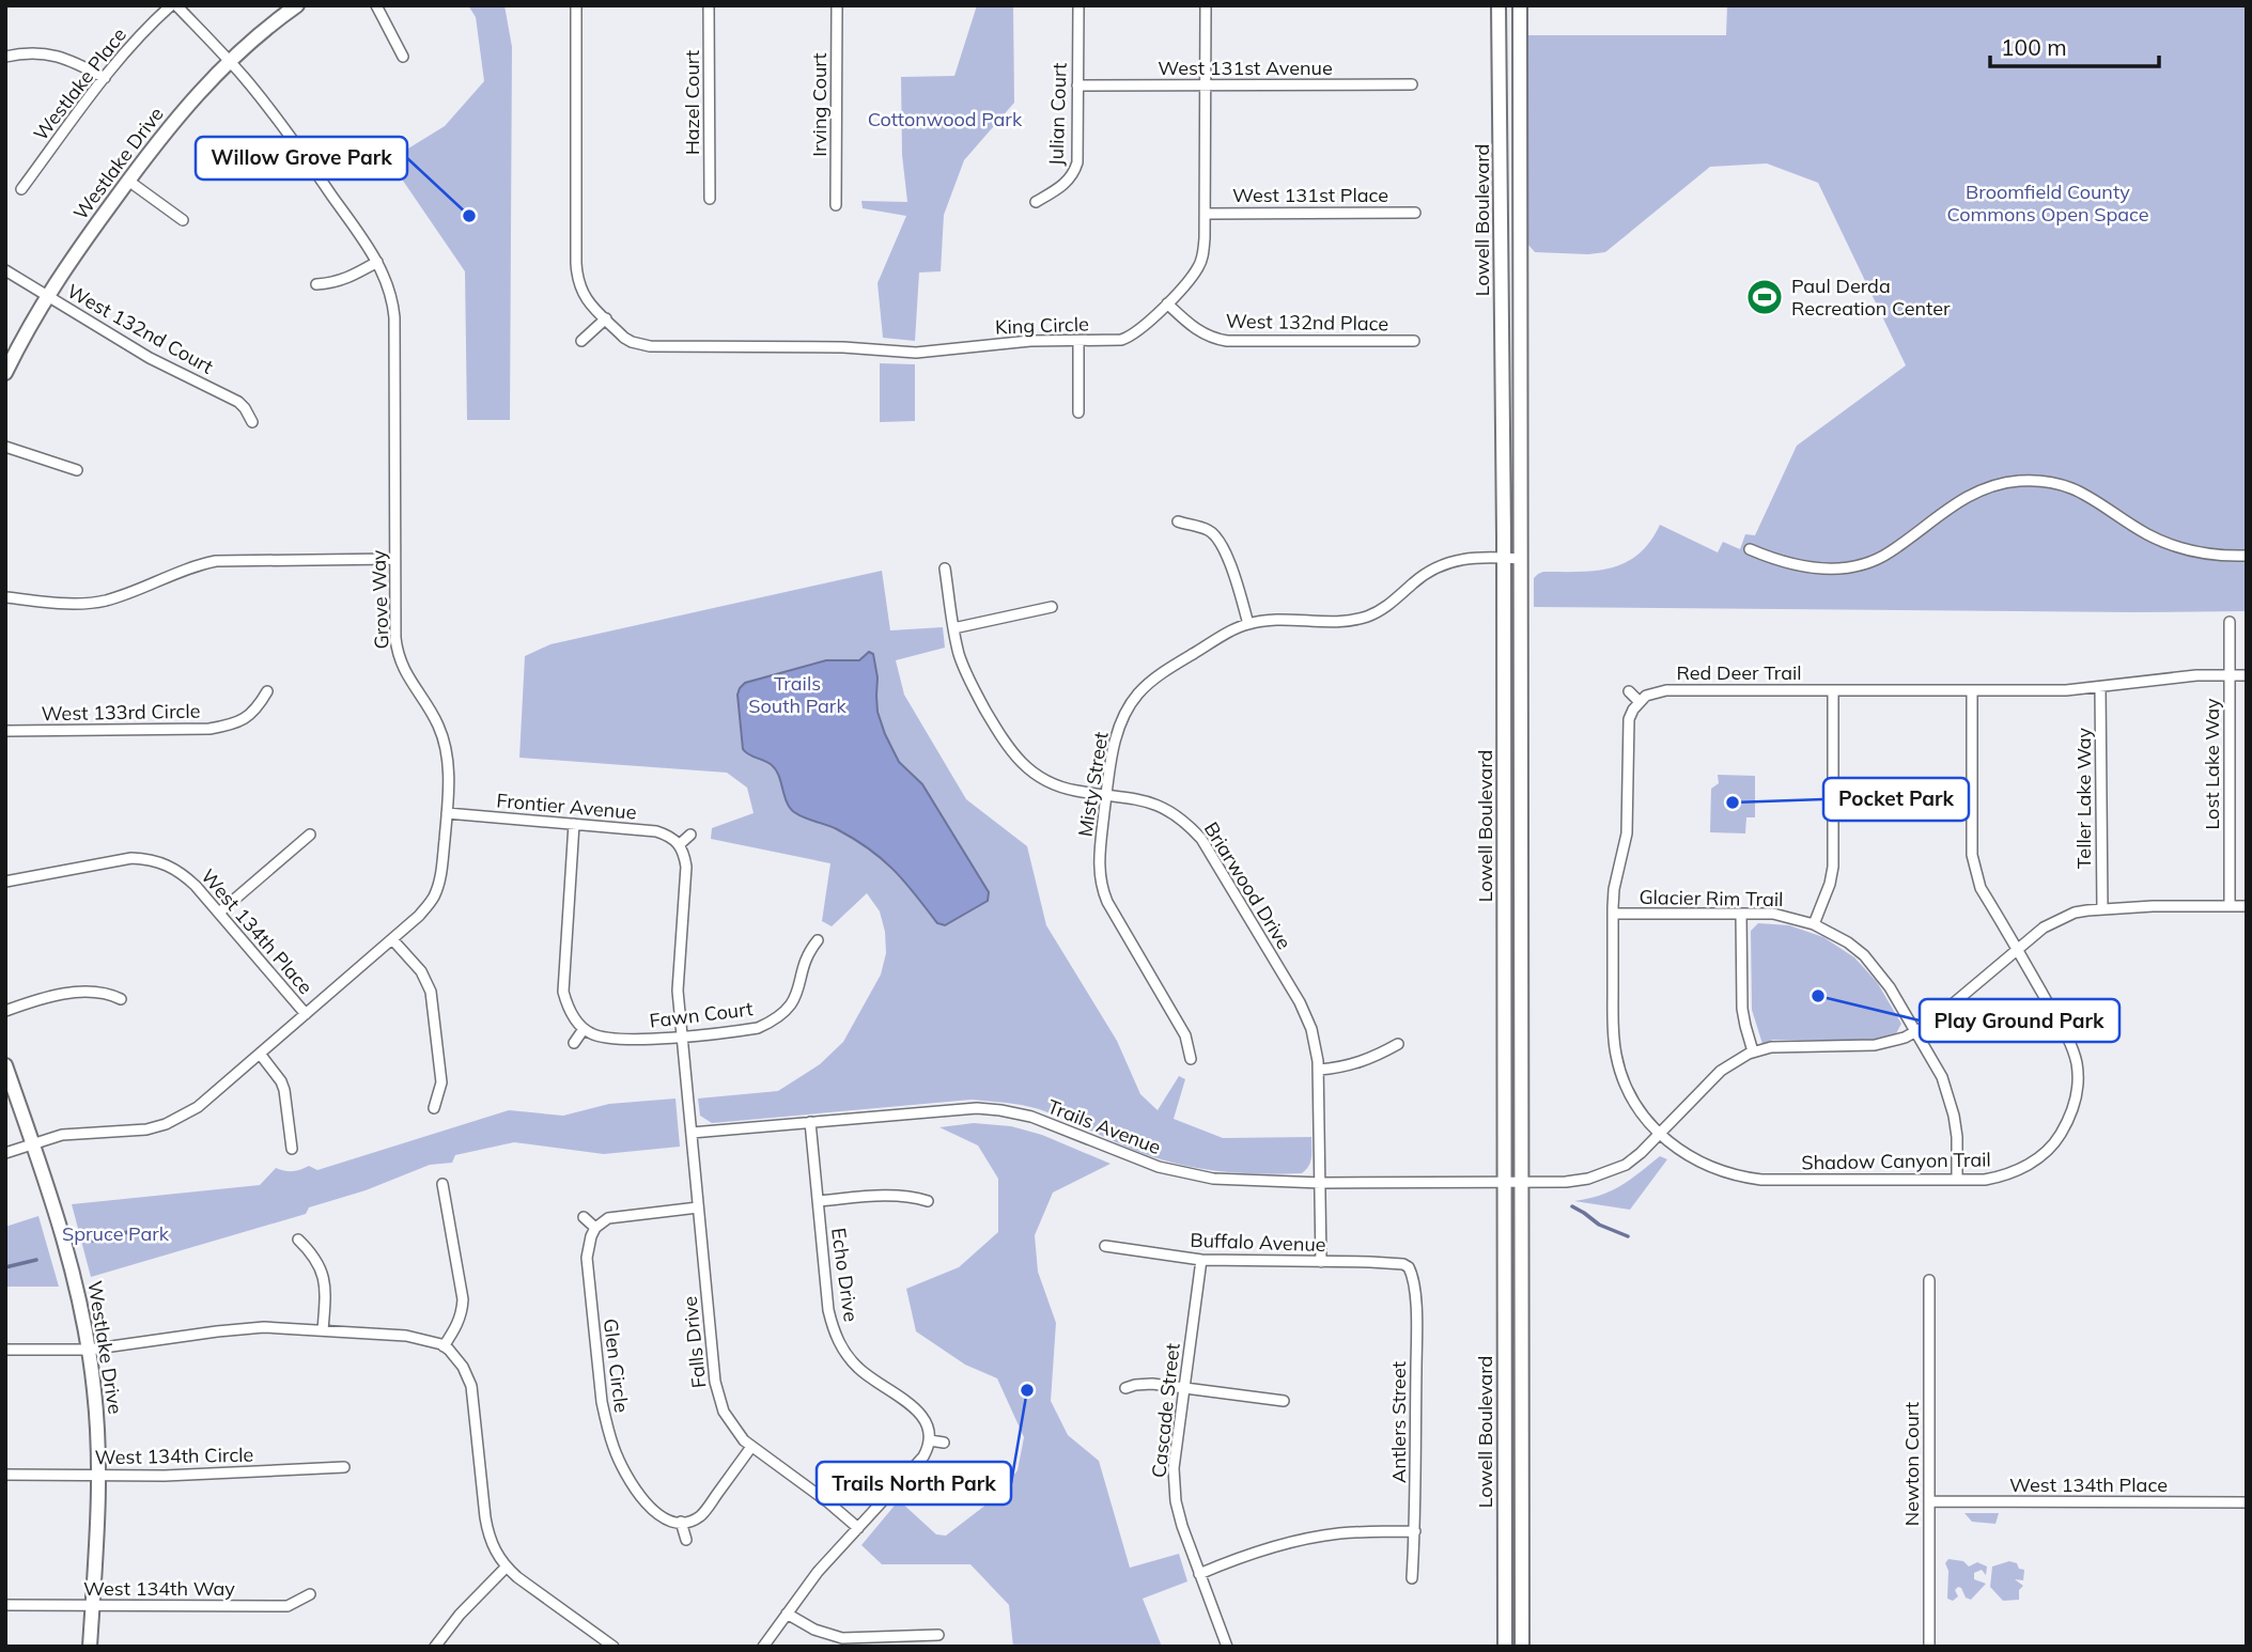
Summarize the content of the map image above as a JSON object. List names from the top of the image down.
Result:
{
  "streets": {
    "main road": ["Westlake Drive", "Lowell Boulevard"],
    "street": [
      "West 131st Avenue",
      "Westlake Place",
      "Hazel Court",
      "Irving Court",
      "Julian Court",
      "West 131st Place",
      "West 132nd Place",
      "King Circle",
      "West 132nd Court",
      "Grove Way",
      "Red Deer Trail",
      "West 133rd Circle",
      "Lost Lake Way",
      "Misty Street",
      "Teller Lake Way",
      "Frontier Avenue",
      "Briarwood Drive",
      "Glacier Rim Trail",
      "West 134th Place",
      "Fawn Court",
      "Trails Avenue",
      "Shadow Canyon Trail",
      "Buffalo Avenue",
      "Echo Drive",
      "Falls Drive",
      "Glen Circle",
      "Cascade Street",
      "Antlers Street",
      "West 134th Circle",
      "Newton Court",
      "West 134th Way"
    ]
  },
  "crossings": [
    ["West 131st Avenue", "Julian Court"],
    ["West 131st Avenue", "King Circle"],
    ["Westlake Place", "Grove Way"],
    ["Westlake Drive", "West 132nd Court"],
    ["Westlake Drive", "Grove Way"],
    ["Westlake Drive", "West 134th Circle"],
    ["Westlake Drive", "West 134th Way"],
    ["West 131st Place", "King Circle"],
    ["Lowell Boulevard", "Misty Street"],
    ["Lowell Boulevard", "Trails Avenue"],
    ["West 132nd Place", "King Circle"],
    ["Grove Way", "Frontier Avenue"],
    ["Grove Way", "West 134th Place"],
    ["Red Deer Trail", "Lost Lake Way"],
    ["Red Deer Trail", "Teller Lake Way"],
    ["Red Deer Trail", "Shadow Canyon Trail"],
    ["Misty Street", "Briarwood Drive"],
    ["Briarwood Drive", "Trails Avenue"],
    ["Briarwood Drive", "Buffalo Avenue"],
    ["Glacier Rim Trail", "Shadow Canyon Trail"],
    ["West 134th Place", "Newton Court"],
    ["Trails Avenue", "Shadow Canyon Trail"],
    ["Trails Avenue", "Echo Drive"],
    ["Trails Avenue", "Falls Drive"],
    ["Buffalo Avenue", "Cascade Street"],
    ["Buffalo Avenue", "Antlers Street"]
  ],
  "parks": [
    "Cottonwood Park",
    "Broomfield County Commons Open Space",
    "Trails South Park",
    "Spruce Park"
  ],
  "places": {
    "other": [
      "Willow Grove Park",
      "Pocket Park",
      "Play Ground Park",
      "Trails North Park"
    ],
    "sports": ["Paul Derda Recreation Center"]
  },
  "scale_bar": "100 m"
}
